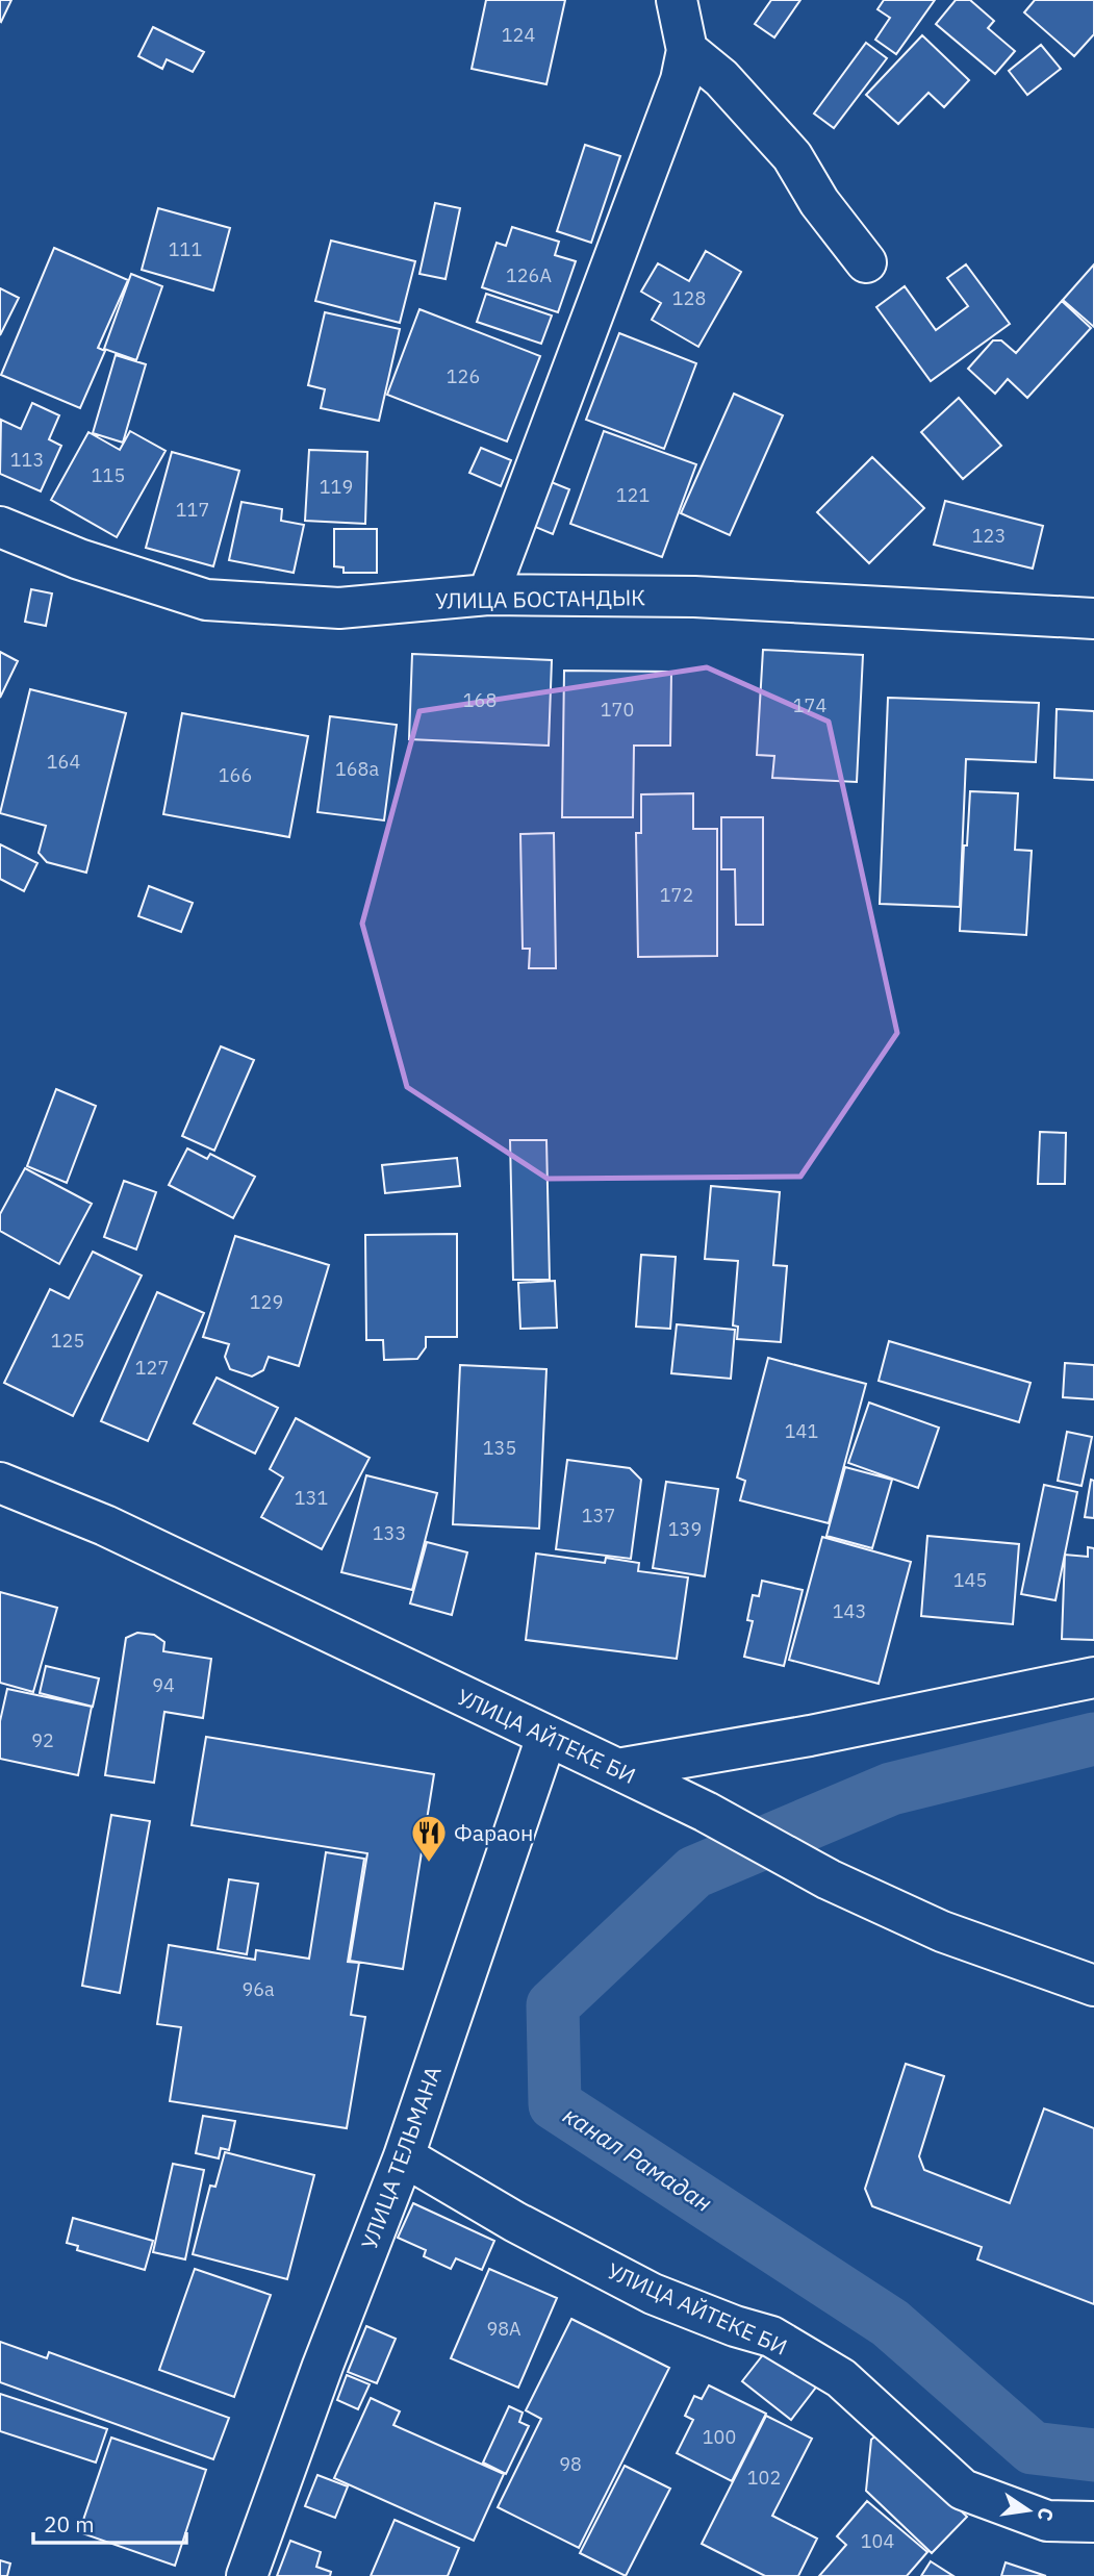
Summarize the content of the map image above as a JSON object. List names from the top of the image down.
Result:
{
  "streets": {
    "street": ["УЛИЦА БОСТАНДЫК", "УЛИЦА АЙТЕКЕ БИ", "УЛИЦА ТЕЛЬМАНА"]
  },
  "crossings": [
    ["УЛИЦА АЙТЕКЕ БИ", "УЛИЦА ТЕЛЬМАНА"]
  ],
  "water": ["канал Рамадан"],
  "places": {
    "restaurant": ["Фараон"]
  },
  "house_numbers": [
    "124",
    "111",
    "126А",
    "128",
    "126",
    "113",
    "115",
    "119",
    "121",
    "117",
    "123",
    "168",
    "174",
    "170",
    "164",
    "168а",
    "166",
    "172",
    "129",
    "125",
    "127",
    "141",
    "135",
    "131",
    "137",
    "139",
    "133",
    "145",
    "143",
    "94",
    "92",
    "96а",
    "98А",
    "100",
    "98",
    "102",
    "104"
  ],
  "scale_bar": "20 m",
  "north": "right"
}
